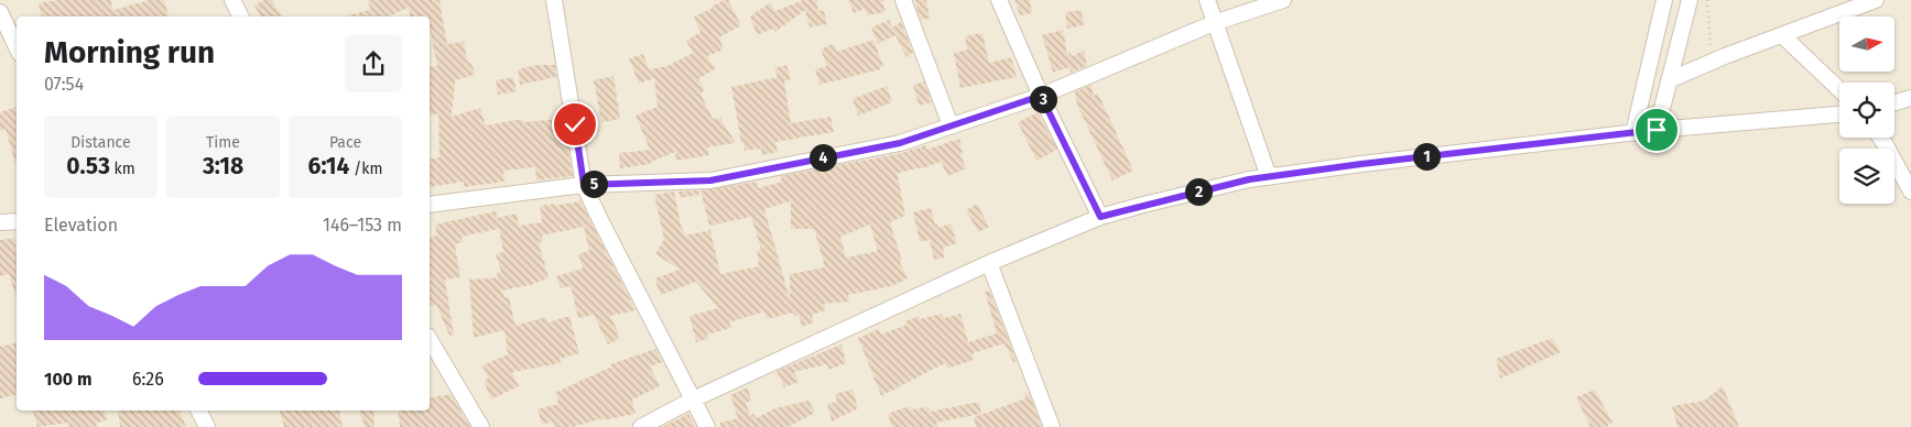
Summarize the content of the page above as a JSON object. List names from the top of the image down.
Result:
{
  "north": "right",
  "page": {
    "heading": ["Morning run", "07:54"],
    "pins": [
      "3",
      "1",
      "4",
      "5",
      "2"
    ],
    "stats": [
      ["Distance", "0.53 km"],
      ["Time", "3:18"],
      ["Pace", "6:14 /km"]
    ],
    "chart": ["Elevation", "146–153 m"],
    "list": [
      {
        "name": "100 m",
        "note": "6:26"
      }
    ]
  }
}
